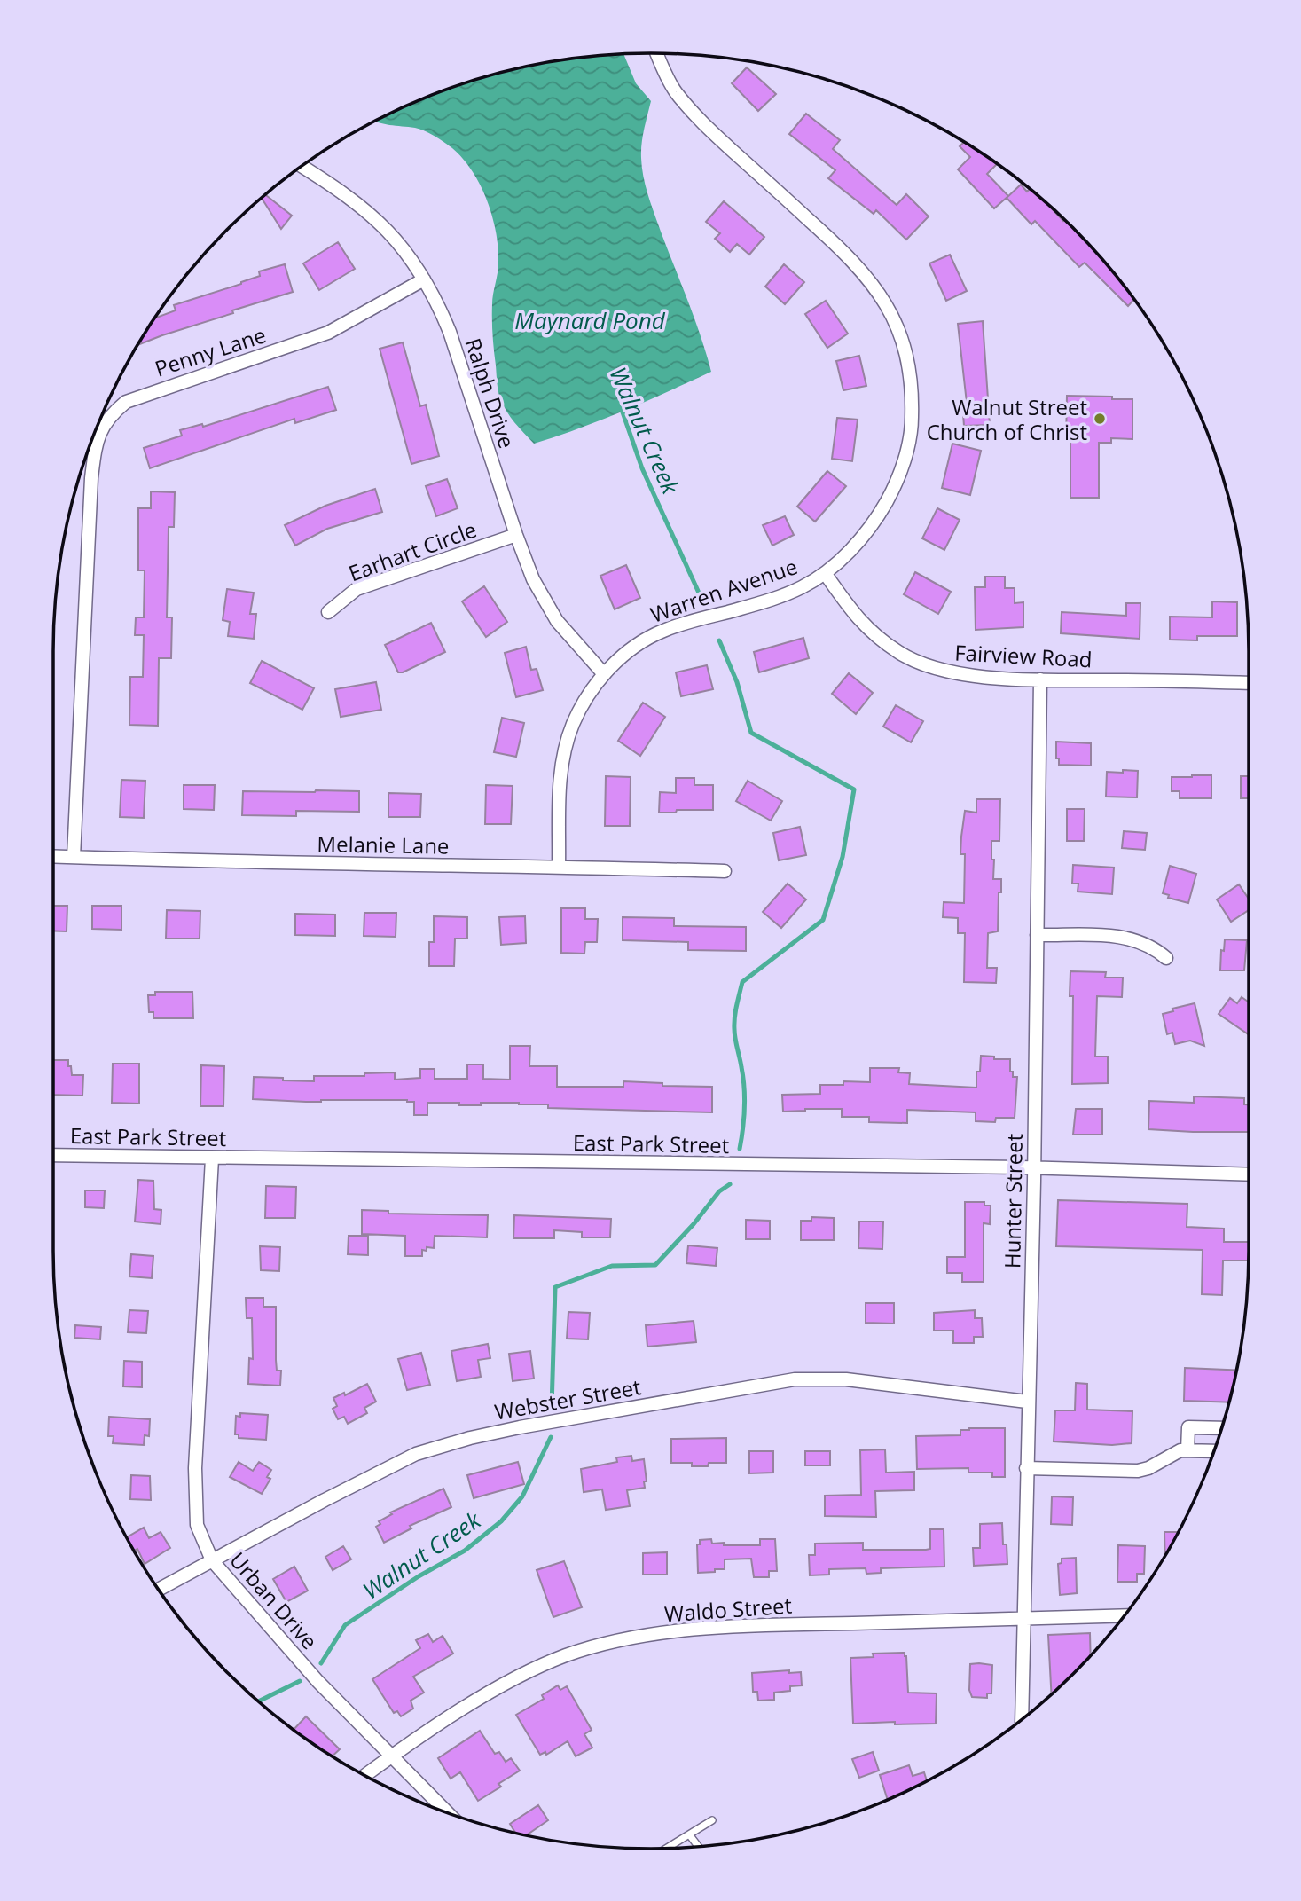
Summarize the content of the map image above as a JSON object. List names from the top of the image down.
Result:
{
  "streets": {
    "street": [
      "Penny Lane",
      "Ralph Drive",
      "Earhart Circle",
      "Warren Avenue",
      "Fairview Road",
      "Melanie Lane",
      "East Park Street",
      "Hunter Street",
      "Webster Street",
      "Urban Drive",
      "Waldo Street"
    ]
  },
  "crossings": [
    ["Penny Lane", "Ralph Drive"],
    ["Penny Lane", "Melanie Lane"],
    ["Ralph Drive", "Earhart Circle"],
    ["Ralph Drive", "Warren Avenue"],
    ["Warren Avenue", "Fairview Road"],
    ["Warren Avenue", "Melanie Lane"],
    ["Fairview Road", "Hunter Street"],
    ["East Park Street", "Hunter Street"],
    ["East Park Street", "Urban Drive"],
    ["Hunter Street", "Webster Street"],
    ["Hunter Street", "Waldo Street"],
    ["Webster Street", "Urban Drive"],
    ["Urban Drive", "Waldo Street"]
  ],
  "water": ["Maynard Pond", "Walnut Creek"],
  "places": ["Walnut Street Church of Christ"]
}
